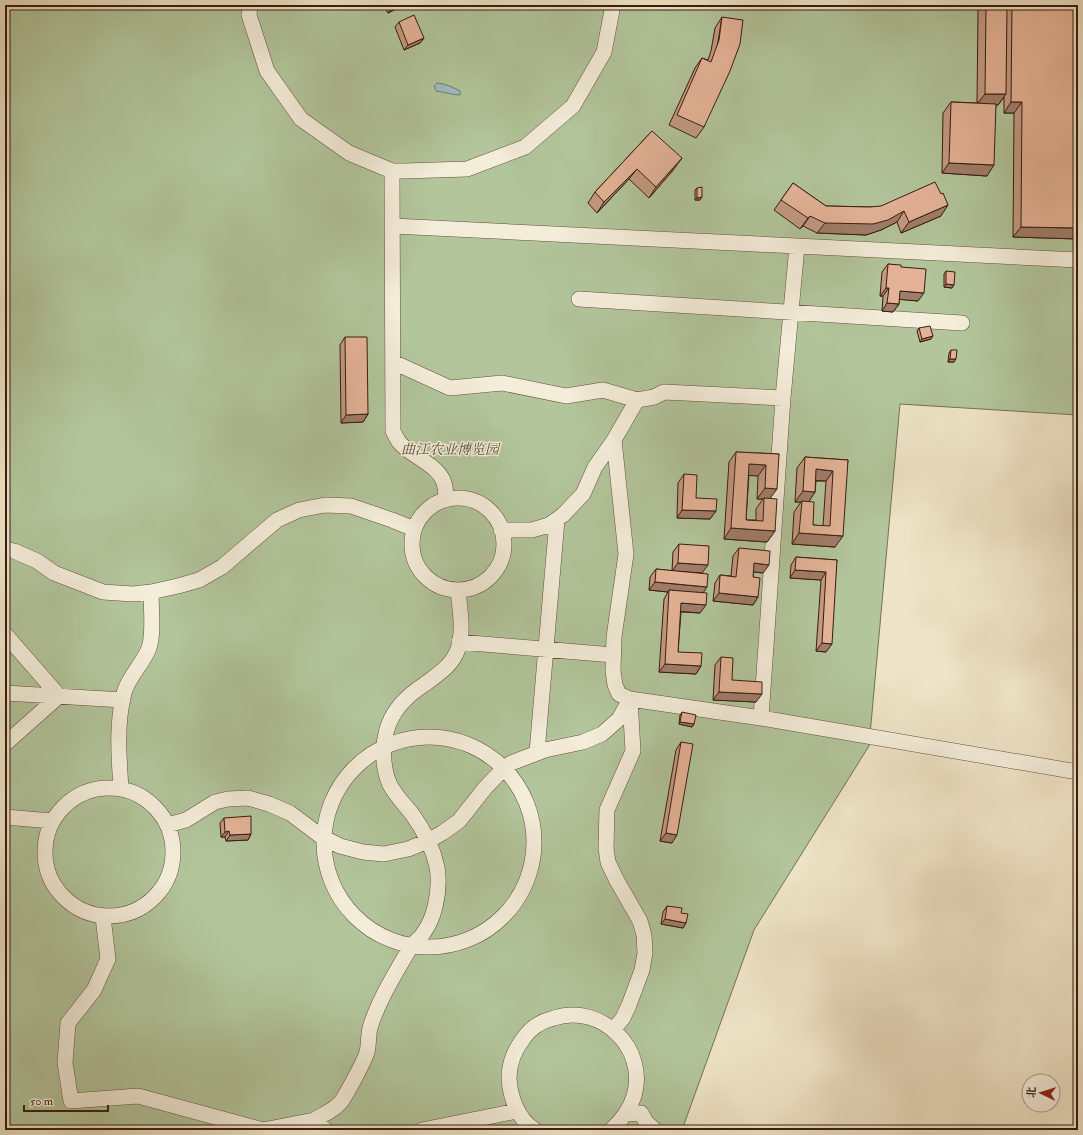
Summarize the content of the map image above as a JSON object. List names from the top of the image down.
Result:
{
  "parks": ["曲江农业博览园"],
  "scale_bar": "50 m",
  "north": "left"
}
